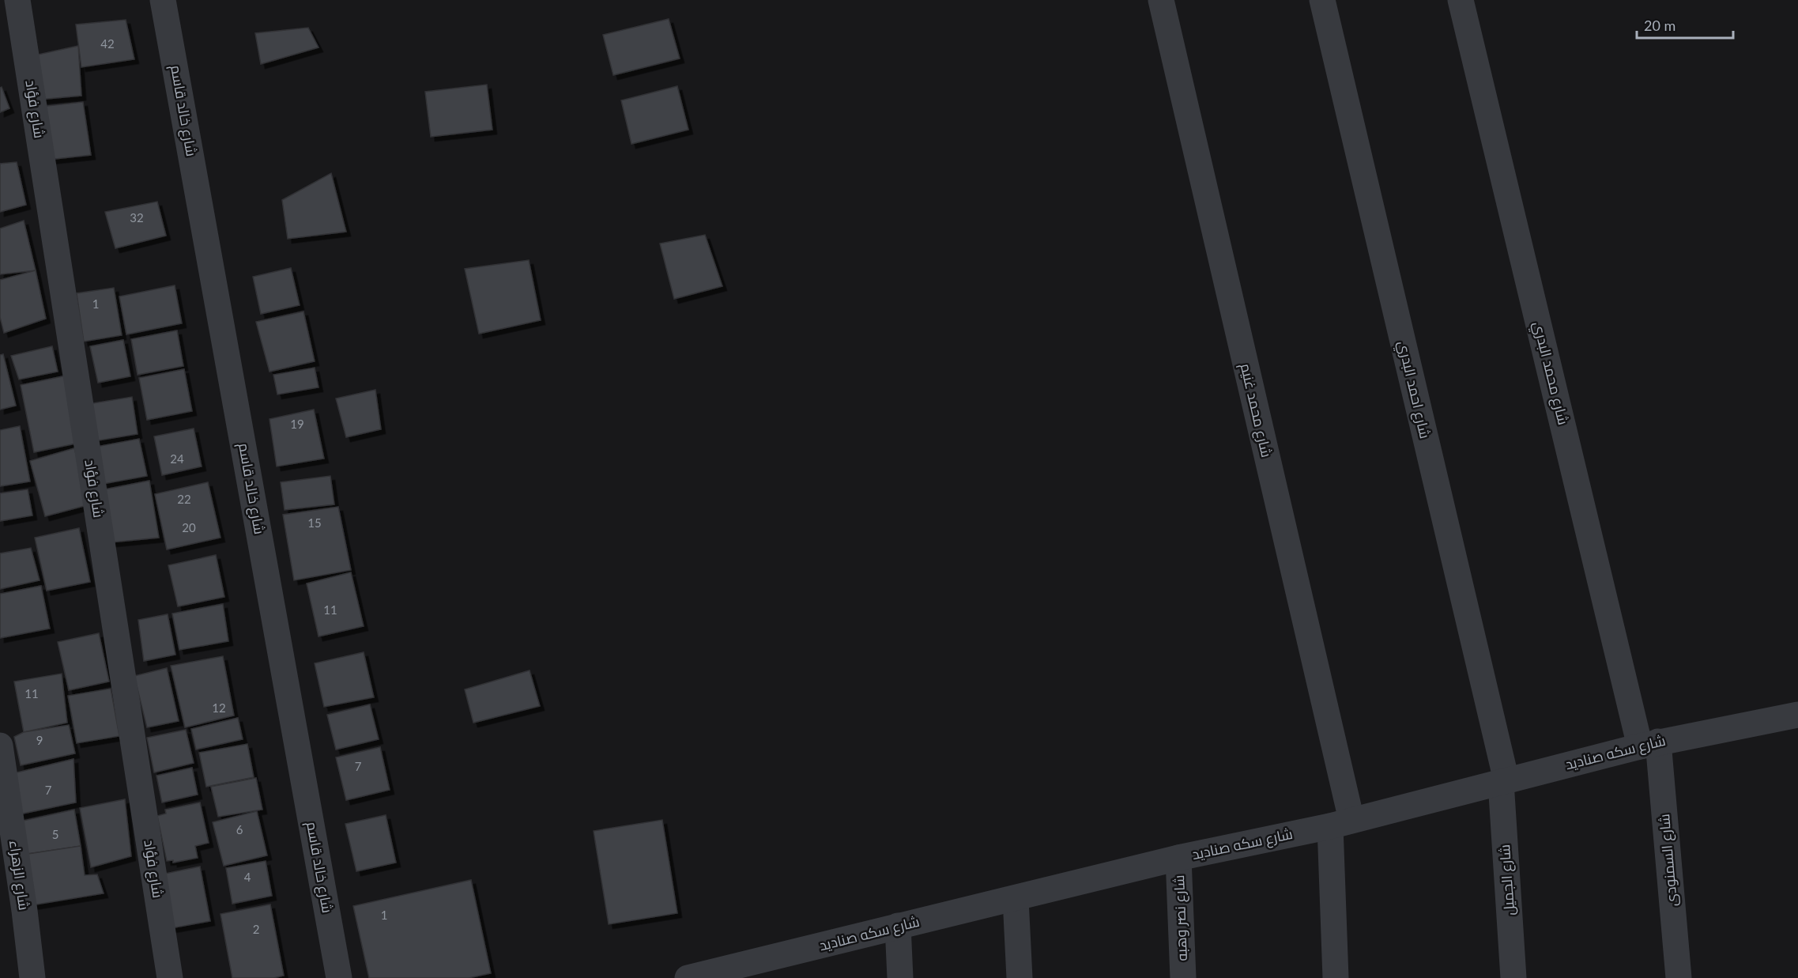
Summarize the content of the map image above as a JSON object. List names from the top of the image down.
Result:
{
  "streets": {
    "street": [
      "شارع فؤاد",
      "شارع خالد قاسم",
      "شارع محمد البدري",
      "شارع احمد البدري",
      "شارع محمد غنيم",
      "شارع سكه صناديد",
      "شارع السمنودى",
      "شارع الزهراء",
      "شارع الجميل",
      "شارع نصر وهبه"
    ]
  },
  "crossings": [
    ["شارع محمد البدري", "شارع سكه صناديد"],
    ["شارع محمد البدري", "شارع السمنودى"],
    ["شارع احمد البدري", "شارع سكه صناديد"],
    ["شارع احمد البدري", "شارع الجميل"],
    ["شارع محمد غنيم", "شارع سكه صناديد"],
    ["شارع سكه صناديد", "شارع السمنودى"],
    ["شارع سكه صناديد", "شارع الجميل"],
    ["شارع سكه صناديد", "شارع نصر وهبه"]
  ],
  "house_numbers": [
    "42",
    "32",
    "1",
    "19",
    "24",
    "22",
    "15",
    "20",
    "11",
    "11",
    "12",
    "9",
    "7",
    "7",
    "6",
    "5",
    "4",
    "1",
    "2"
  ],
  "scale_bar": "20 m"
}
